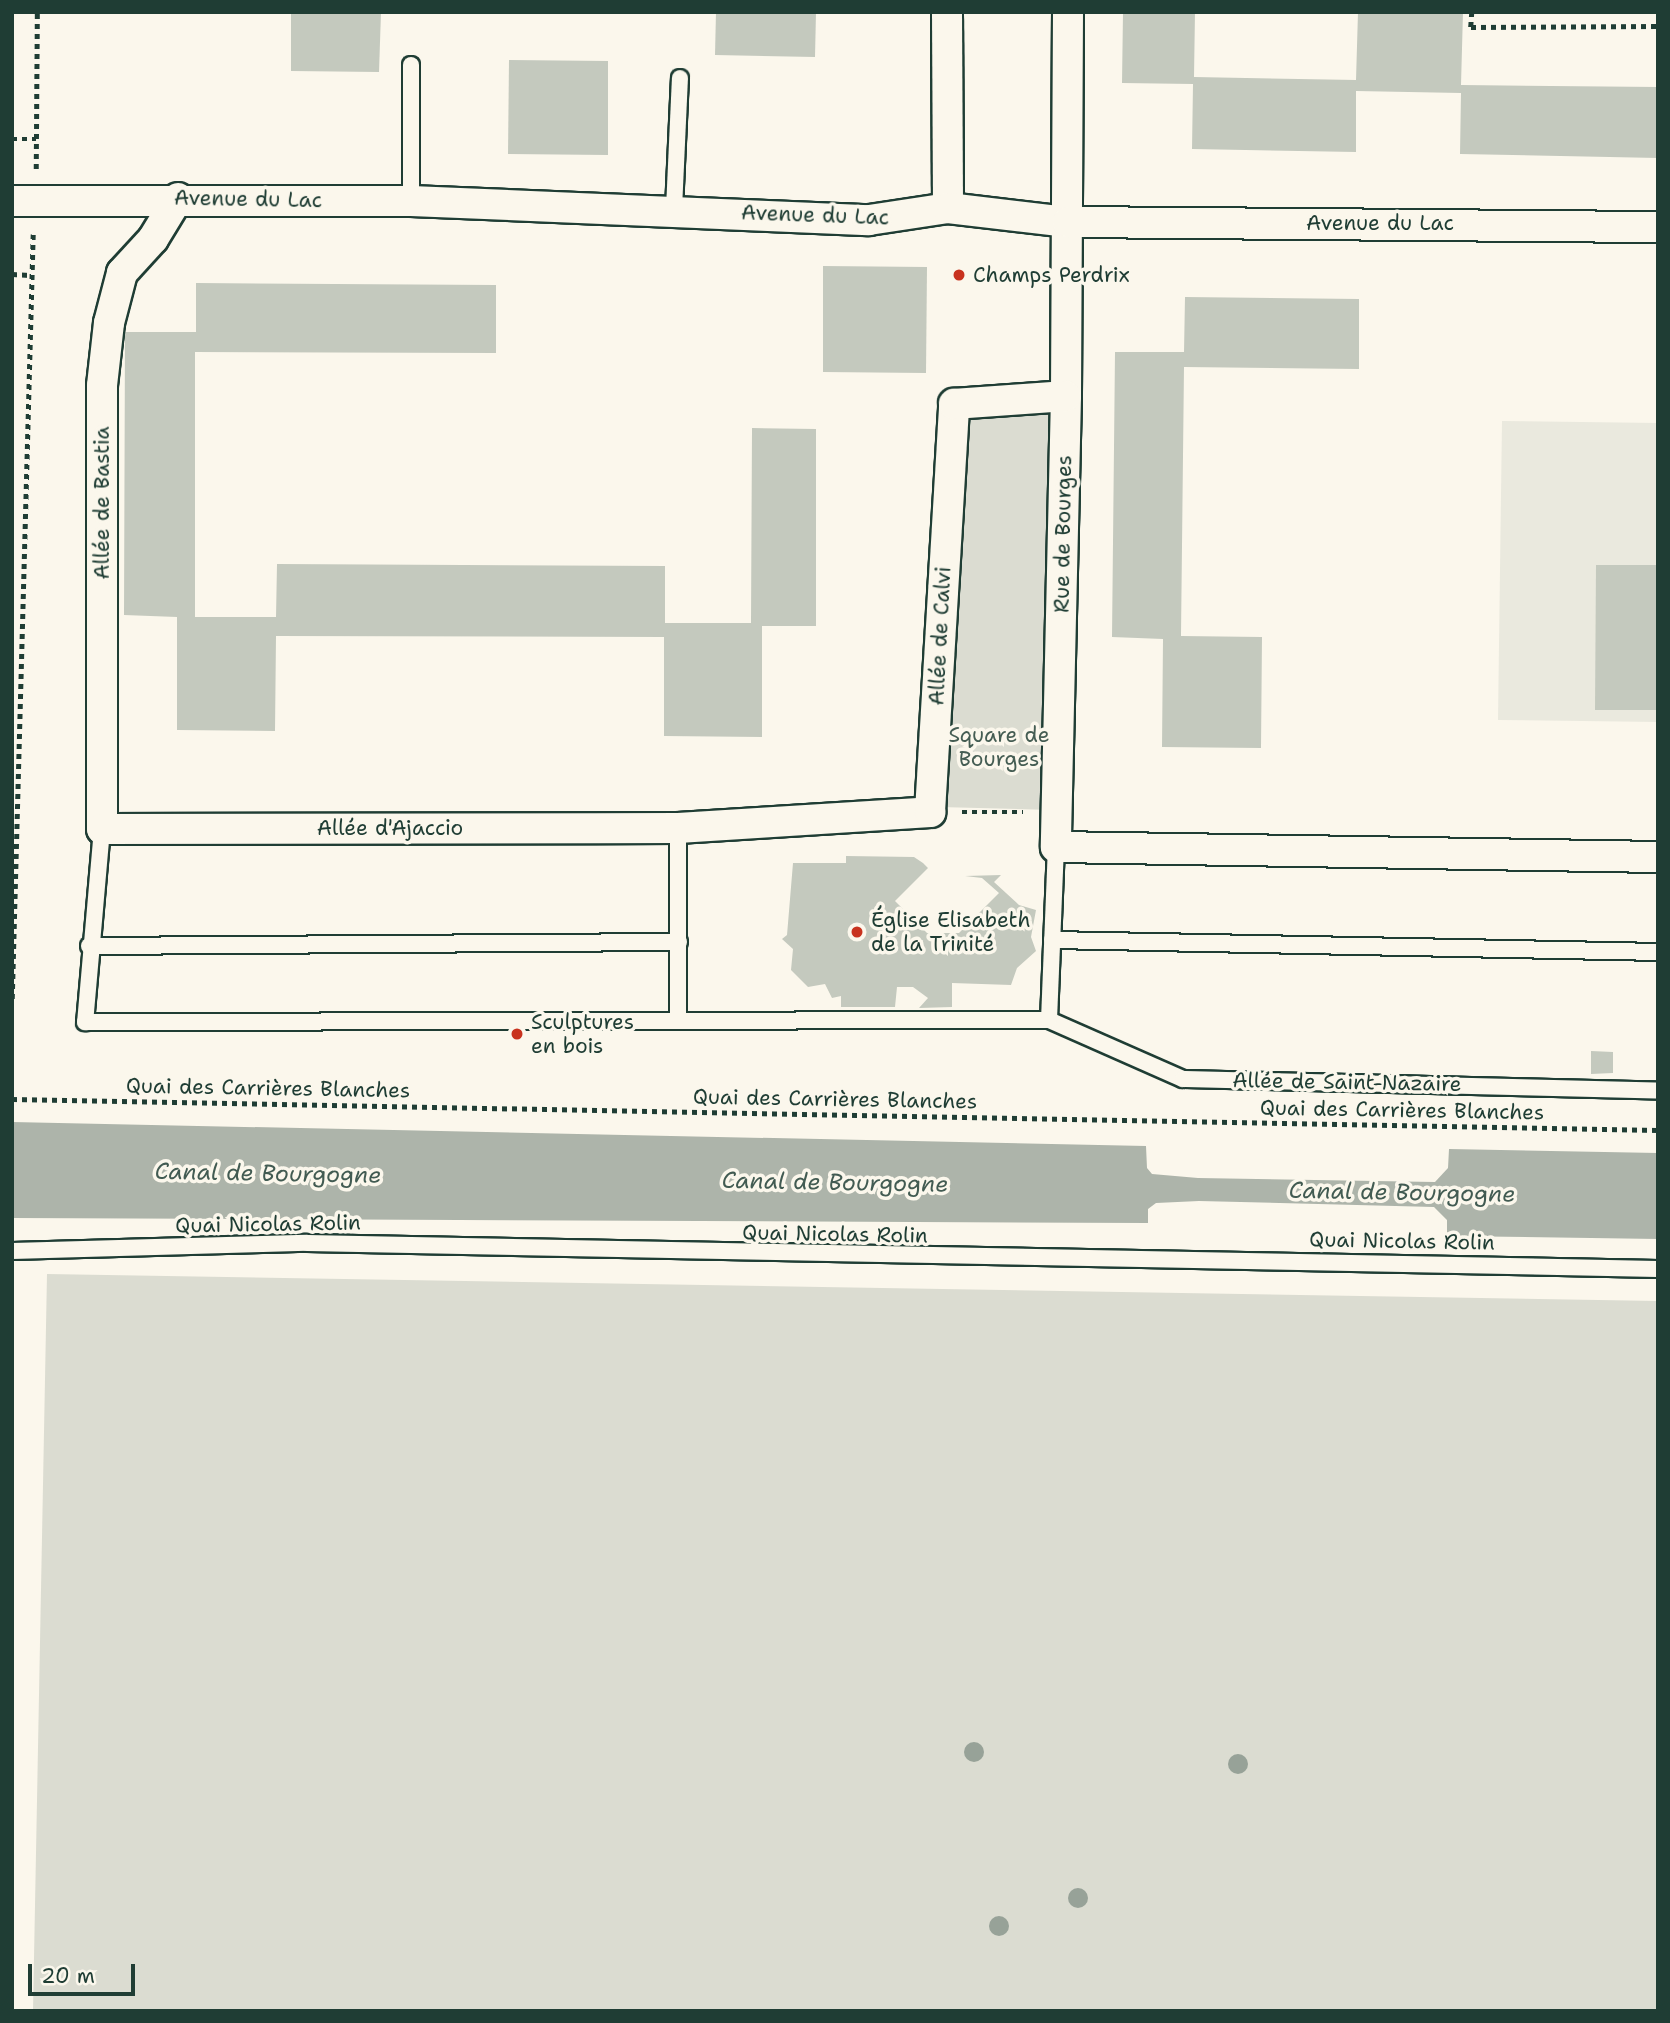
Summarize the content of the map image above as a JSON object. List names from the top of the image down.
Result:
{
  "streets": {
    "street": [
      "Avenue du Lac",
      "Allée de Bastia",
      "Rue de Bourges",
      "Allée de Calvi",
      "Allée d'Ajaccio"
    ],
    "lane": ["Allée de Saint-Nazaire", "Quai Nicolas Rolin"],
    "path": ["Quai des Carrières Blanches"]
  },
  "crossings": [
    ["Avenue du Lac", "Allée de Bastia"],
    ["Avenue du Lac", "Rue de Bourges"],
    ["Allée de Bastia", "Allée d'Ajaccio"],
    ["Rue de Bourges", "Allée de Calvi"]
  ],
  "water": ["Canal de Bourgogne"],
  "parks": ["Square de Bourges"],
  "places": ["Champs Perdrix", "Église Elisabeth de la Trinité", "Sculptures en bois"],
  "scale_bar": "20 m"
}
